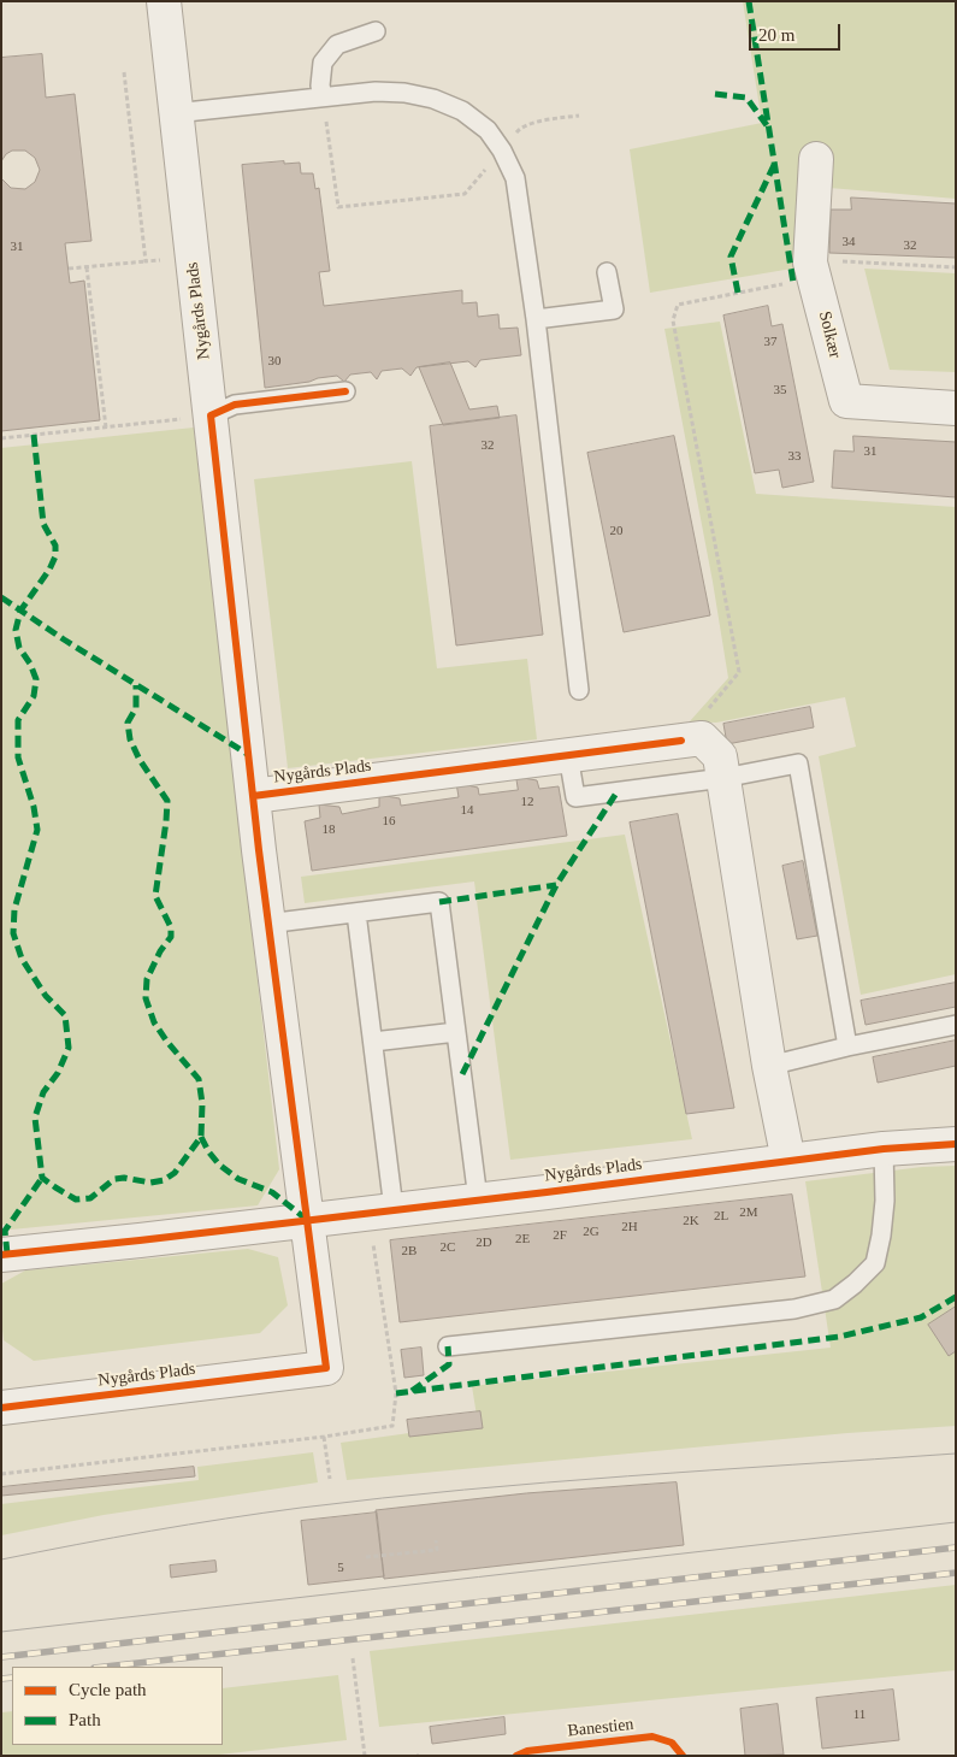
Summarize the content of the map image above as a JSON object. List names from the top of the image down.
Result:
{
  "streets": {
    "street": ["Nygårds Plads", "Solkær"],
    "cycle path": ["Banestien"]
  },
  "house_numbers": [
    "34",
    "32",
    "31",
    "37",
    "30",
    "35",
    "32",
    "31",
    "33",
    "20",
    "12",
    "14",
    "16",
    "18",
    "2M",
    "2L",
    "2K",
    "2H",
    "2G",
    "2F",
    "2E",
    "2D",
    "2C",
    "2B",
    "5",
    "11"
  ],
  "legend": ["Cycle path", "Path"],
  "scale_bar": "20 m"
}
